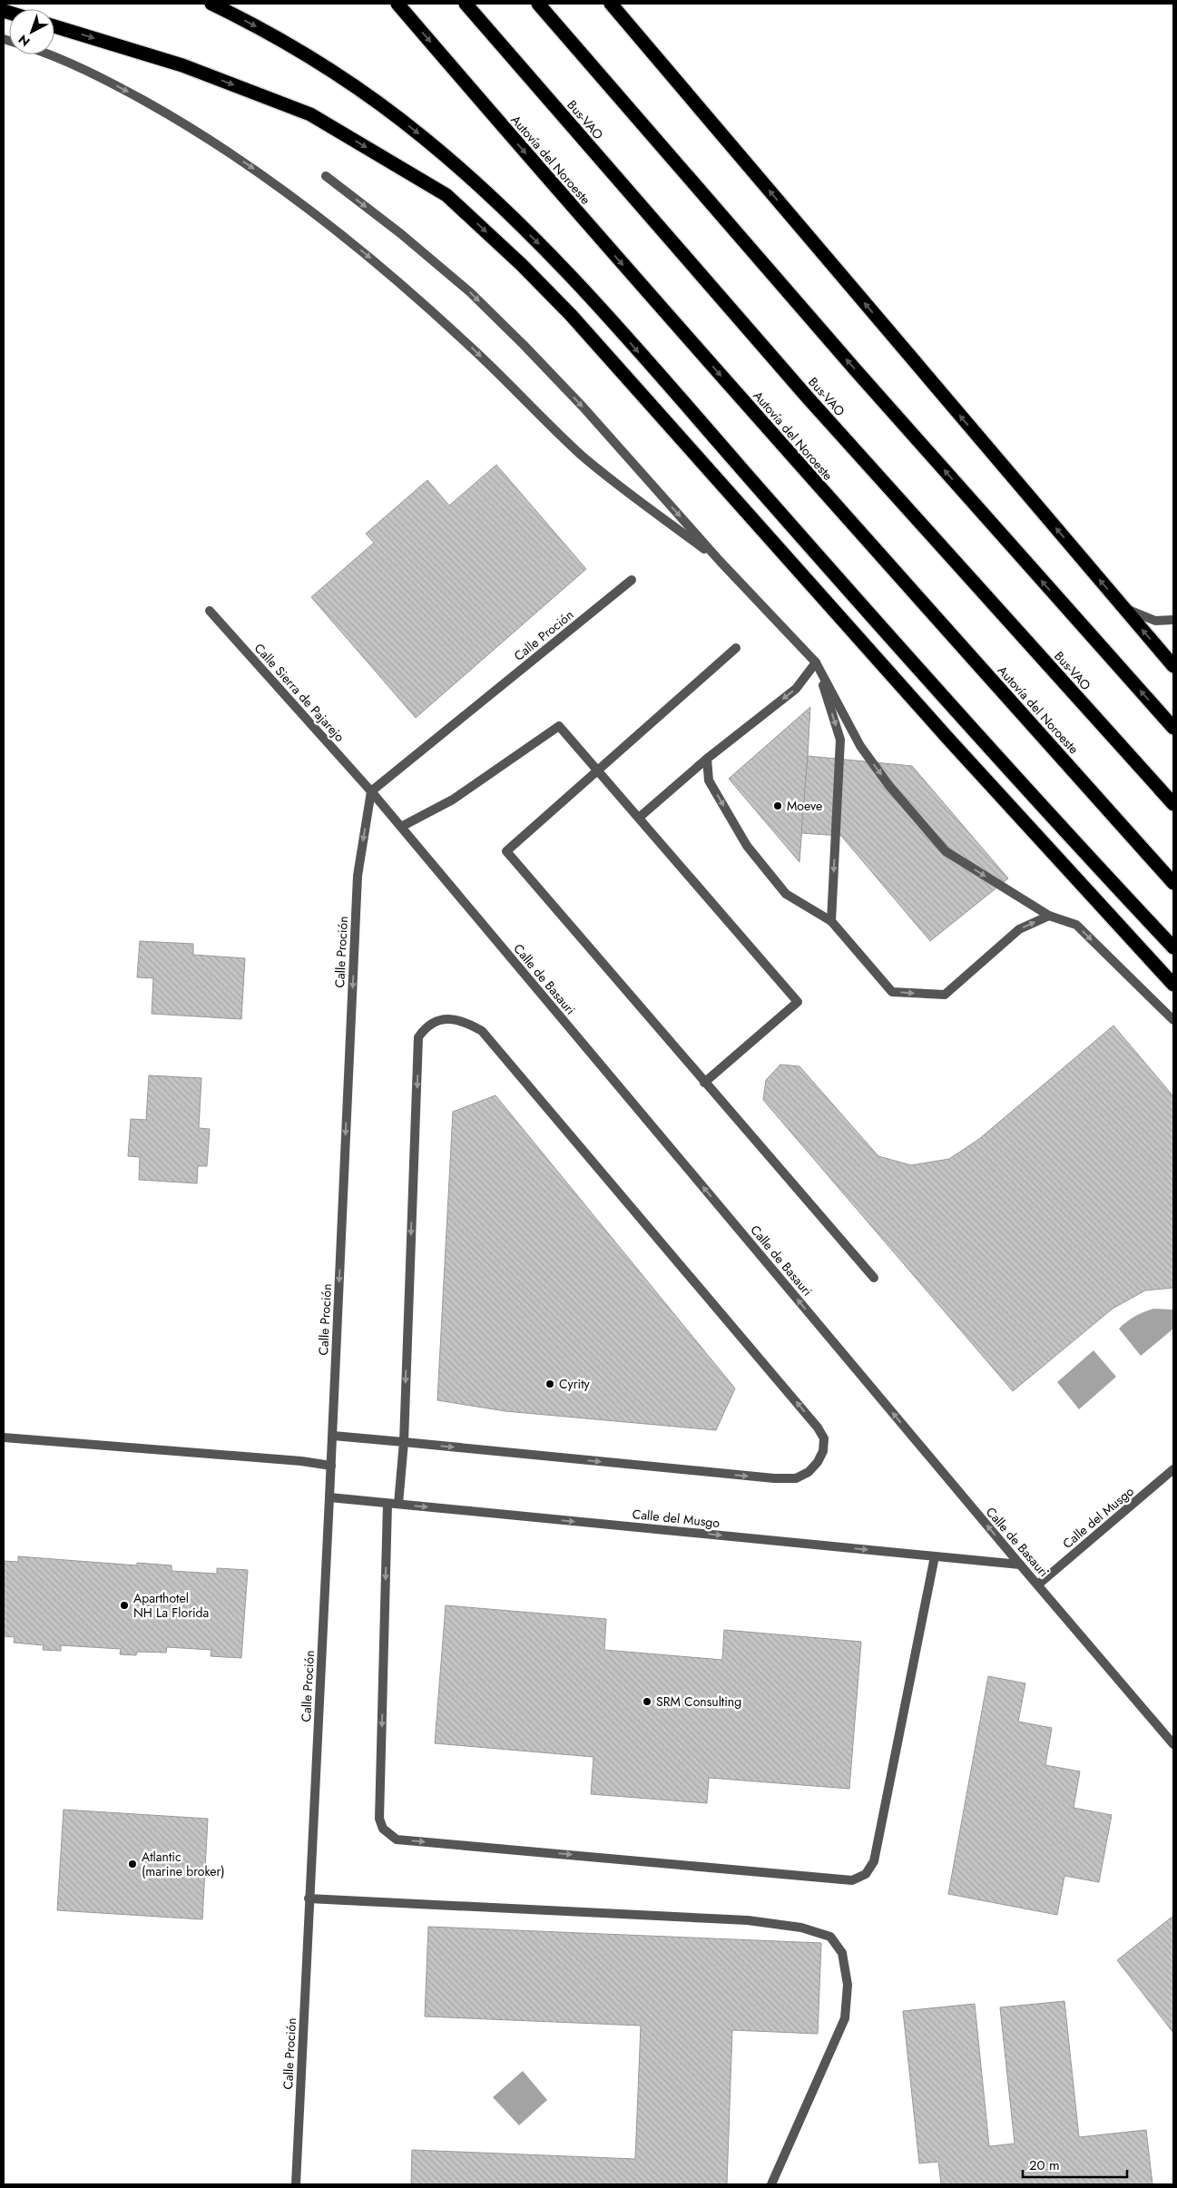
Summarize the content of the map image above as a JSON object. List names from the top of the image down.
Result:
{
  "streets": {
    "highway": ["Bus-VAO", "Autovía del Noroeste"],
    "street": [
      "Calle Proción",
      "Calle Sierra de Pajarejo",
      "Calle de Basauri",
      "Calle del Musgo"
    ]
  },
  "crossings": [
    ["Calle Proción", "Calle Sierra de Pajarejo"],
    ["Calle Proción", "Calle de Basauri"],
    ["Calle Proción", "Calle del Musgo"],
    ["Calle Sierra de Pajarejo", "Calle de Basauri"],
    ["Calle de Basauri", "Calle del Musgo"]
  ],
  "one_way": ["Calle Proción", "Calle de Basauri", "Calle del Musgo"],
  "places": [
    "Moeve",
    "Cyrity",
    "Aparthotel NH La Florida",
    "SRM Consulting",
    "Atlantic (marine broker)"
  ],
  "scale_bar": "20 m",
  "north": "bottom left"
}
